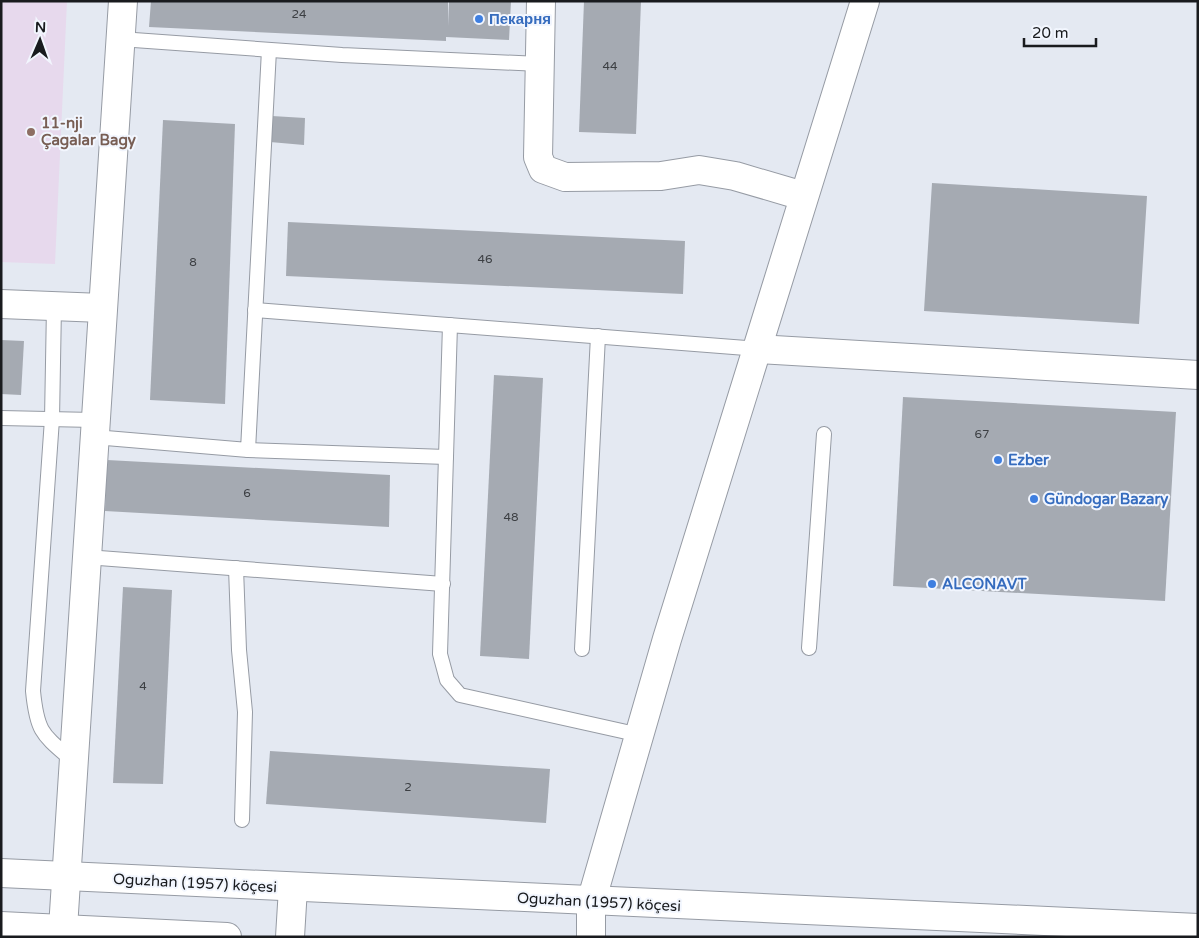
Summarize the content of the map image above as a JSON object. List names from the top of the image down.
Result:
{
  "streets": {
    "street": ["Oguzhan (1957) köçesi"]
  },
  "places": [
    "Пекарня",
    "11-nji Çagalar Bagy",
    "Ezber",
    "Gündogar Bazary",
    "ALCONAVT"
  ],
  "house_numbers": [
    "24",
    "44",
    "46",
    "8",
    "67",
    "6",
    "48",
    "4",
    "2"
  ],
  "scale_bar": "20 m",
  "north": "top"
}
